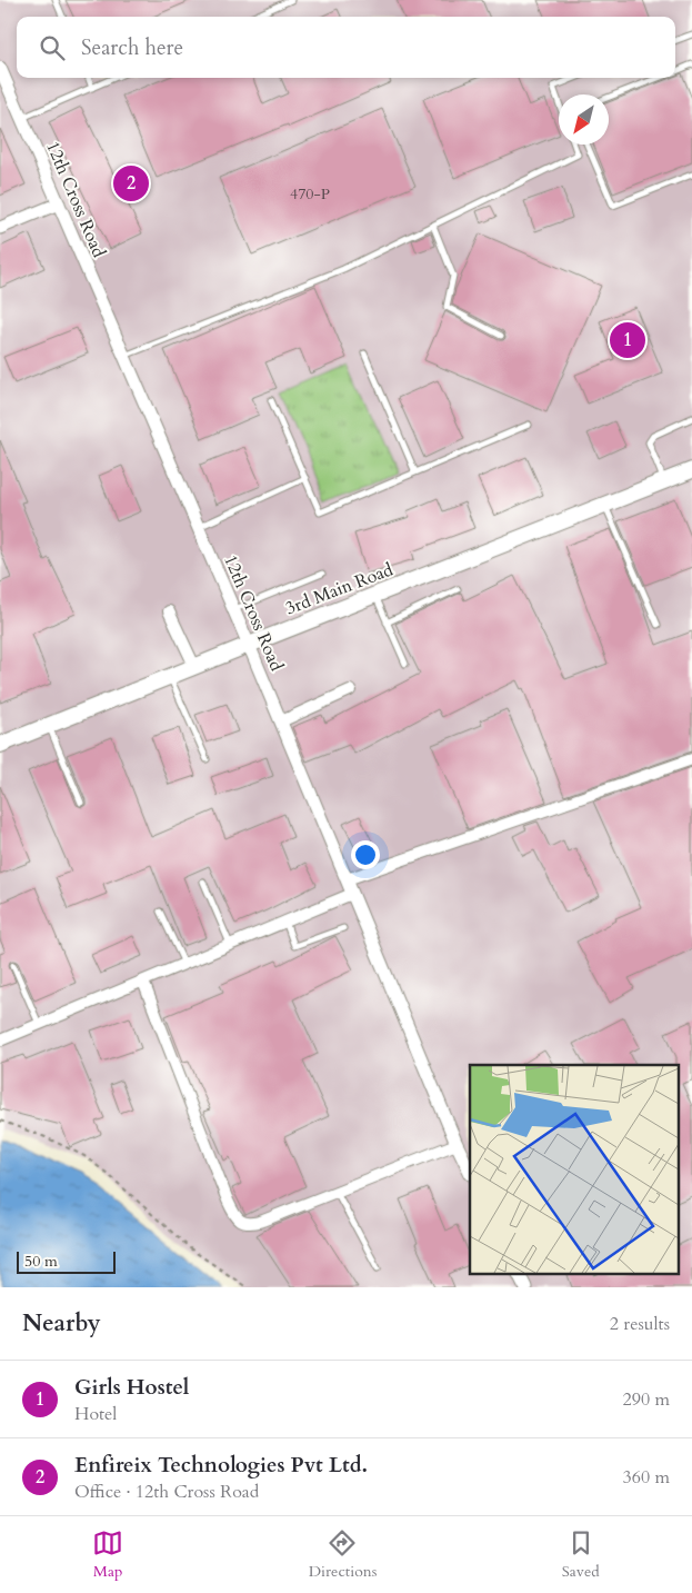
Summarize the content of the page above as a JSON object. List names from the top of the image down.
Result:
{
  "streets": {
    "main road": ["3rd Main Road"],
    "street": ["12th Cross Road"]
  },
  "crossings": [
    ["12th Cross Road", "3rd Main Road"]
  ],
  "house_numbers": ["470-P"],
  "scale_bar": "50 m",
  "north": "bottom left",
  "page": {
    "search": "Search here",
    "pins": ["2", "1"],
    "scale": "50 m",
    "heading": ["Nearby", "2 results"],
    "list": [
      {
        "mark": "1",
        "name": "Girls Hostel",
        "note": "Hotel",
        "value": "290 m"
      },
      {
        "mark": "2",
        "name": "Enfireix Technologies Pvt Ltd.",
        "note": "Office · 12th Cross Road",
        "value": "360 m"
      }
    ],
    "nav": ["Map", "Directions", "Saved"]
  }
}
